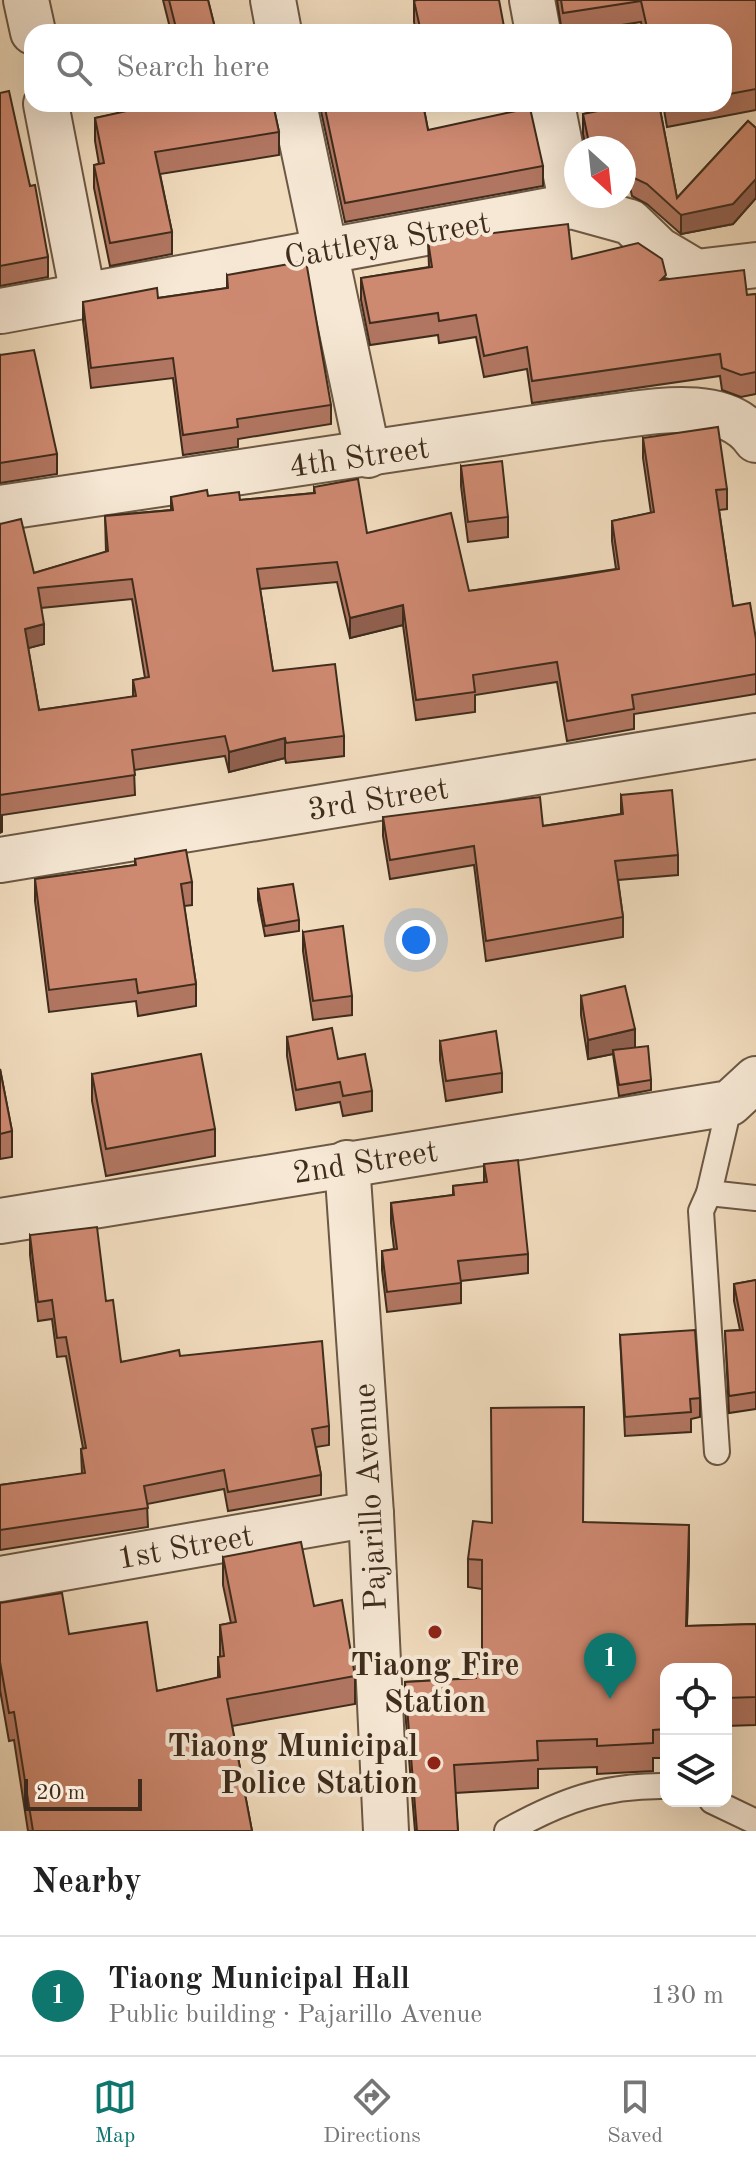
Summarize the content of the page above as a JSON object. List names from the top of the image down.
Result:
{
  "streets": {
    "street": [
      "Cattleya Street",
      "4th Street",
      "3rd Street",
      "2nd Street",
      "Pajarillo Avenue",
      "1st Street"
    ]
  },
  "crossings": [
    ["2nd Street", "Pajarillo Avenue"],
    ["Pajarillo Avenue", "1st Street"]
  ],
  "places": ["Tiaong Fire Station", "Tiaong Municipal Police Station"],
  "scale_bar": "20 m",
  "north": "bottom right",
  "page": {
    "search": "Search here",
    "pins": "1",
    "scale": "20 m",
    "heading": "Nearby",
    "list": [
      {
        "mark": "1",
        "name": "Tiaong Municipal Hall",
        "note": "Public building · Pajarillo Avenue",
        "value": "130 m"
      }
    ],
    "nav": ["Map", "Directions", "Saved"]
  }
}
